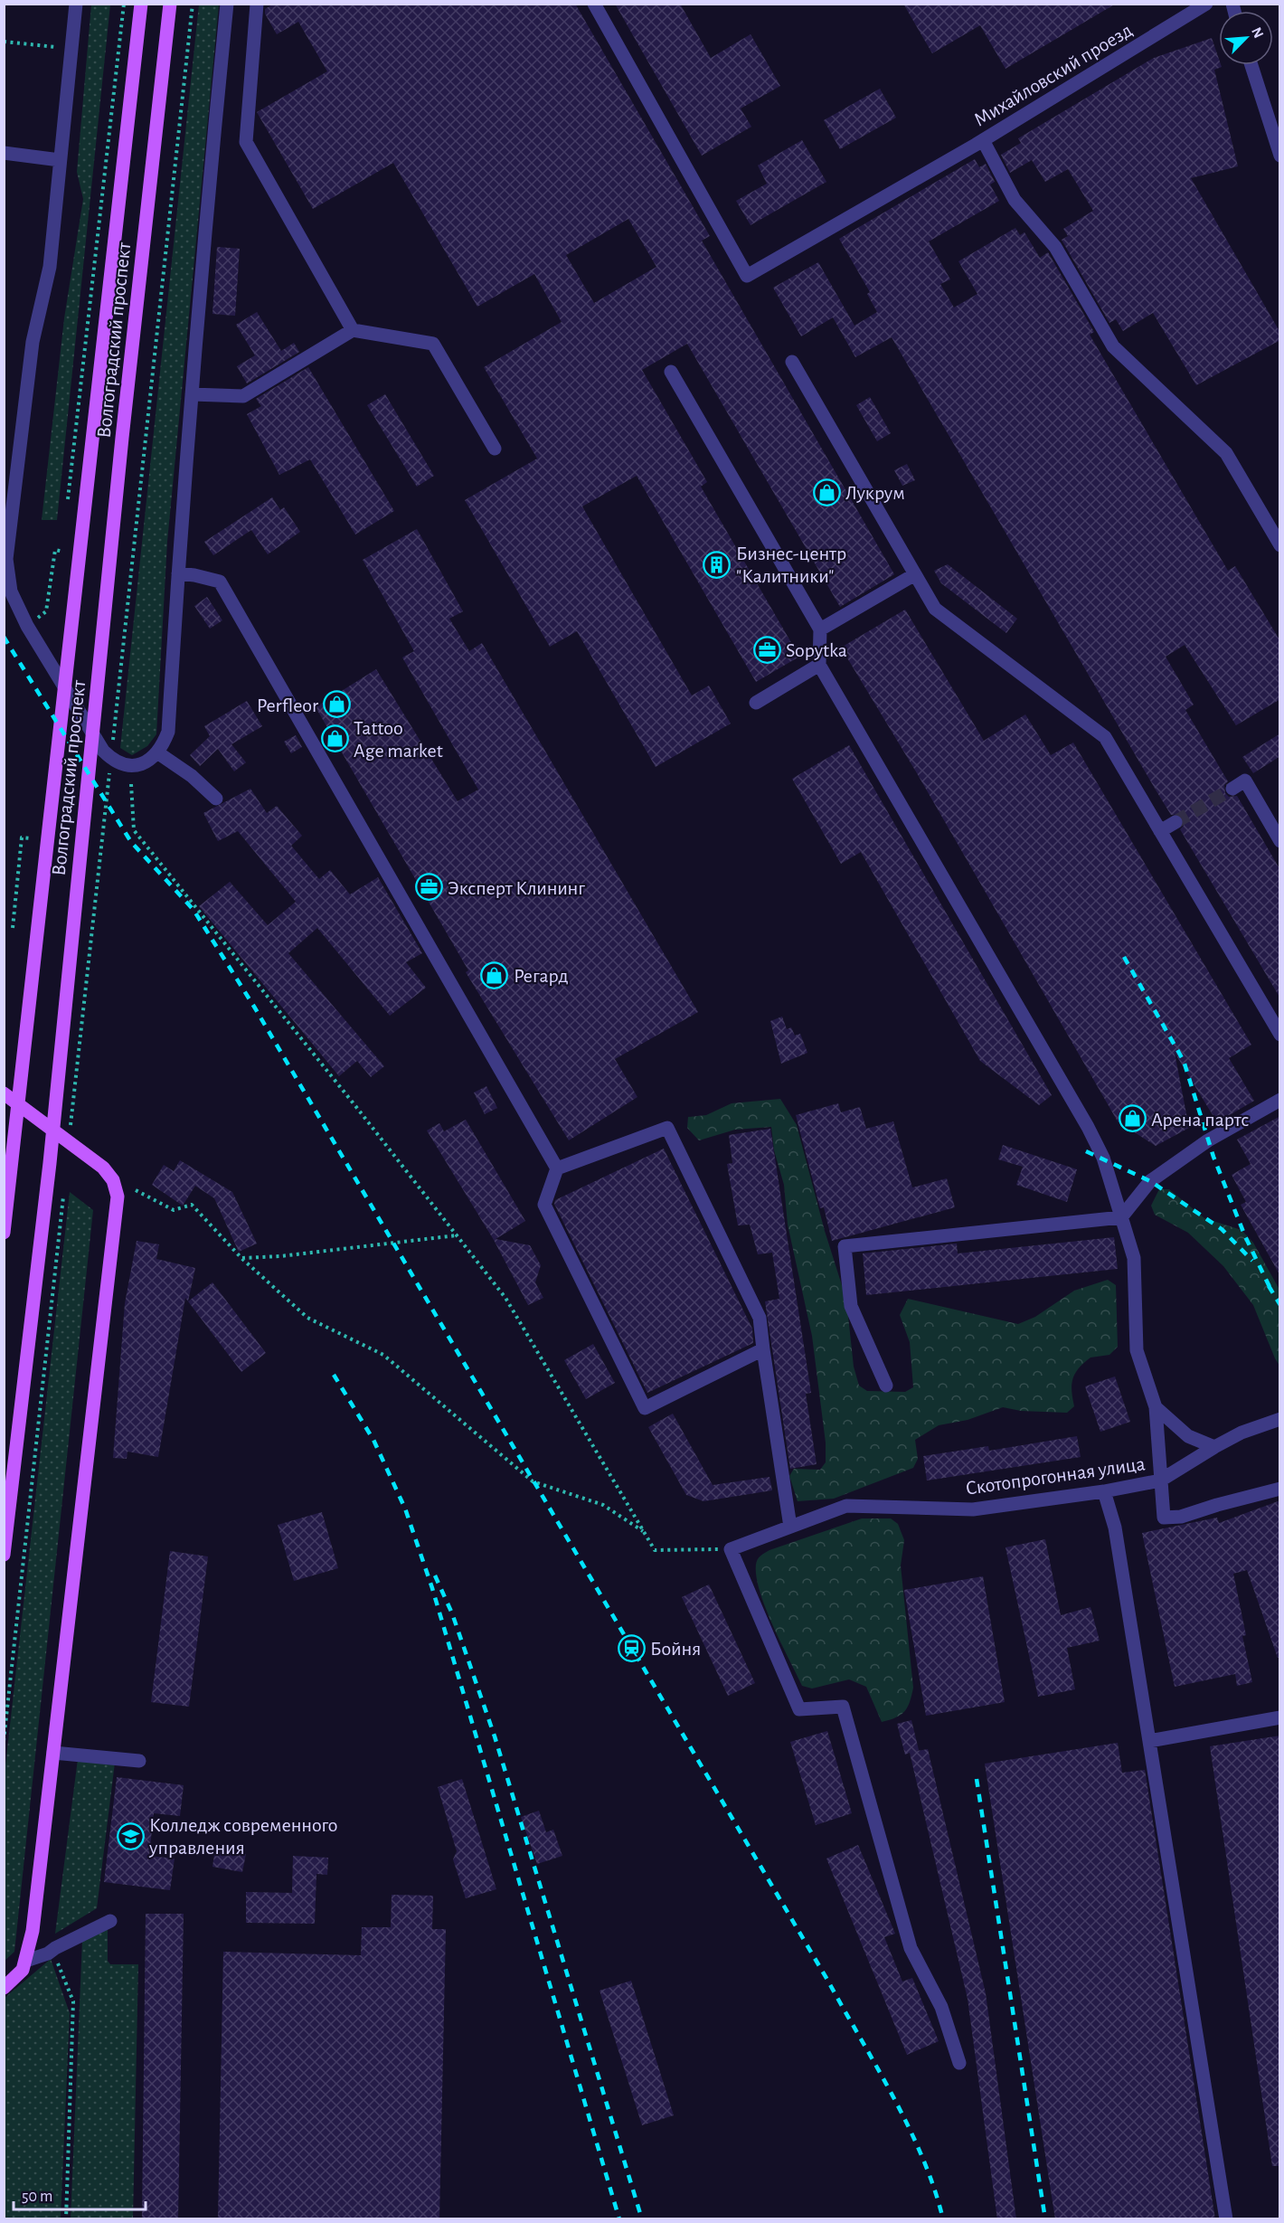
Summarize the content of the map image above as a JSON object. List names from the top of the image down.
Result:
{
  "streets": {
    "main road": ["Волгоградский проспект"],
    "street": ["Михайловский проезд", "Скотопрогонная улица"]
  },
  "places": {
    "shop": [
      "Лукрум",
      "Perfleor",
      "Tattoo Age market",
      "Регард",
      "Арена партс"
    ],
    "building": ["Бизнес-центр \"Калитники\""],
    "office": ["Sopytka", "Эксперт Клининг"],
    "station": ["Бойня"],
    "school or university": ["Колледж современного управления"]
  },
  "scale_bar": "50 m",
  "north": "top right"
}
